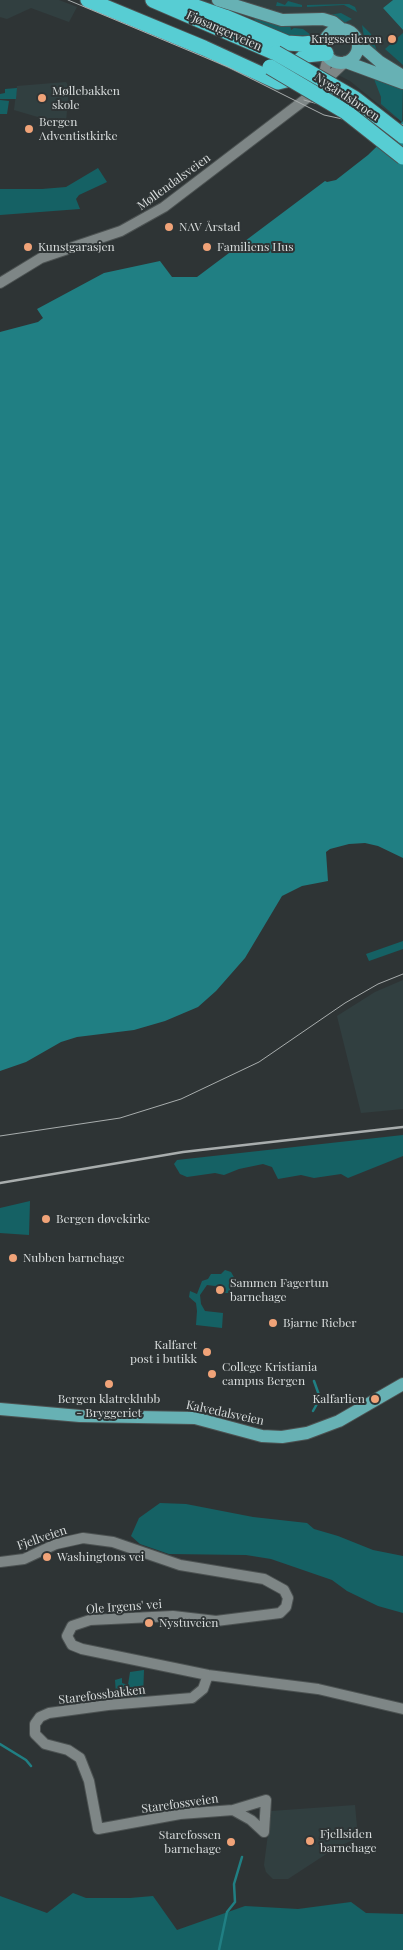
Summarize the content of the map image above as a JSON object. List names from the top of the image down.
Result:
{
  "streets": {
    "highway": ["Fjøsangerveien", "Nygårdsbroen"],
    "main road": ["Kalvedalsveien"],
    "street": [
      "Møllendalsveien",
      "Fjellveien",
      "Ole Irgens' vei",
      "Starefossbakken",
      "Starefossveien"
    ]
  },
  "crossings": [
    ["Fjøsangerveien", "Nygårdsbroen"],
    ["Fjellveien", "Ole Irgens' vei"],
    ["Ole Irgens' vei", "Starefossbakken"],
    ["Starefossbakken", "Starefossveien"]
  ],
  "places": [
    "Krigsseileren",
    "Møllebakken skole",
    "Bergen Adventistkirke",
    "NAV Årstad",
    "Kunstgarasjen",
    "Familiens Hus",
    "Bergen døvekirke",
    "Nubben barnehage",
    "Sammen Fagertun barnehage",
    "Bjarne Rieber",
    "Kalfaret post i butikk",
    "College Kristiania campus Bergen",
    "Bergen klatreklubb - Bryggeriet",
    "Kalfarlien",
    "Washingtons vei",
    "Nystuveien",
    "Fjellsiden barnehage",
    "Starefossen barnehage"
  ]
}
